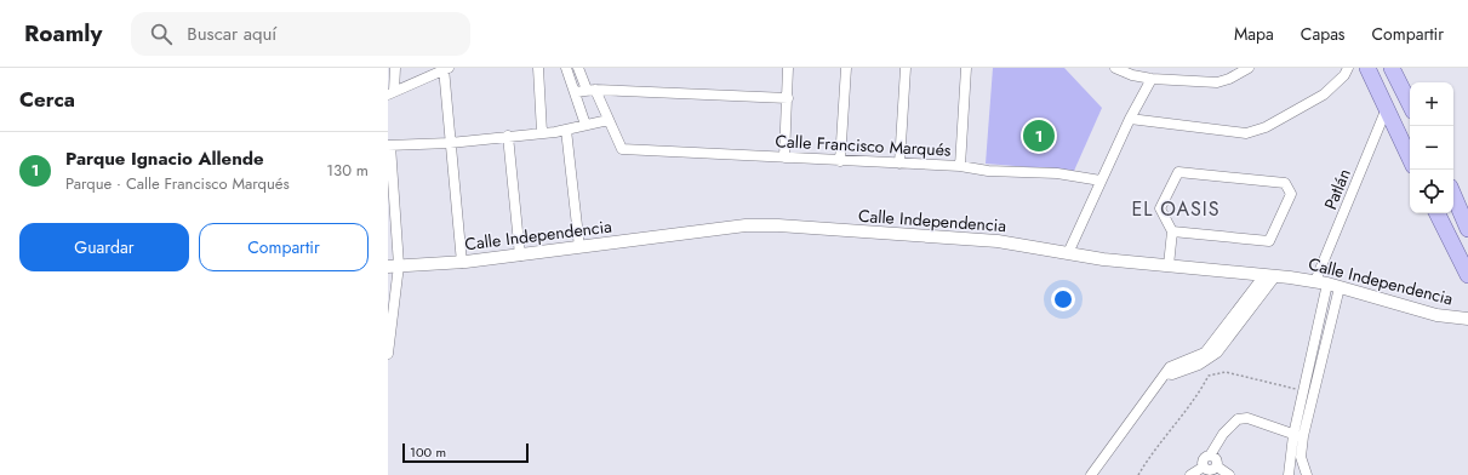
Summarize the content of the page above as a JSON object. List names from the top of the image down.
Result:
{
  "streets": {
    "street": ["Calle Francisco Marqués", "Patlán", "Calle Independencia"]
  },
  "crossings": [
    ["Patlán", "Calle Independencia"]
  ],
  "districts": ["EL OASIS"],
  "scale_bar": "100 m",
  "page": {
    "header": "Roamly",
    "search": "Buscar aquí",
    "nav": ["Mapa", "Capas", "Compartir"],
    "heading": "Cerca",
    "map_buttons": ["+", "−"],
    "pins": "1",
    "list": [
      {
        "mark": "1",
        "name": "Parque Ignacio Allende",
        "note": "Parque · Calle Francisco Marqués",
        "value": "130 m"
      }
    ],
    "buttons": ["Guardar", "Compartir"],
    "scale": "100 m"
  }
}
